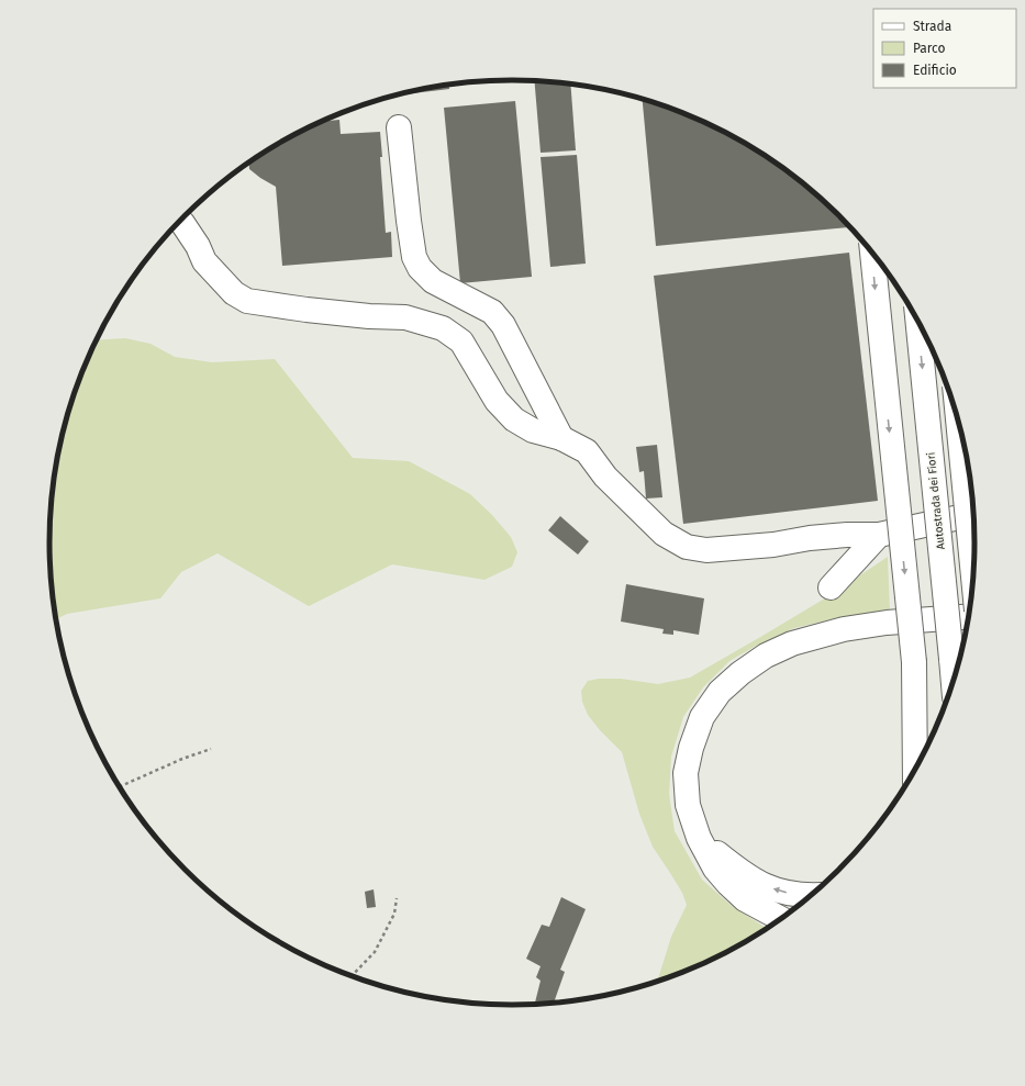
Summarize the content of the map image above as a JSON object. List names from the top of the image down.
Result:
{
  "streets": {
    "main road": ["Autostrada dei Fiori"]
  },
  "legend": ["Strada", "Parco", "Edificio"]
}
